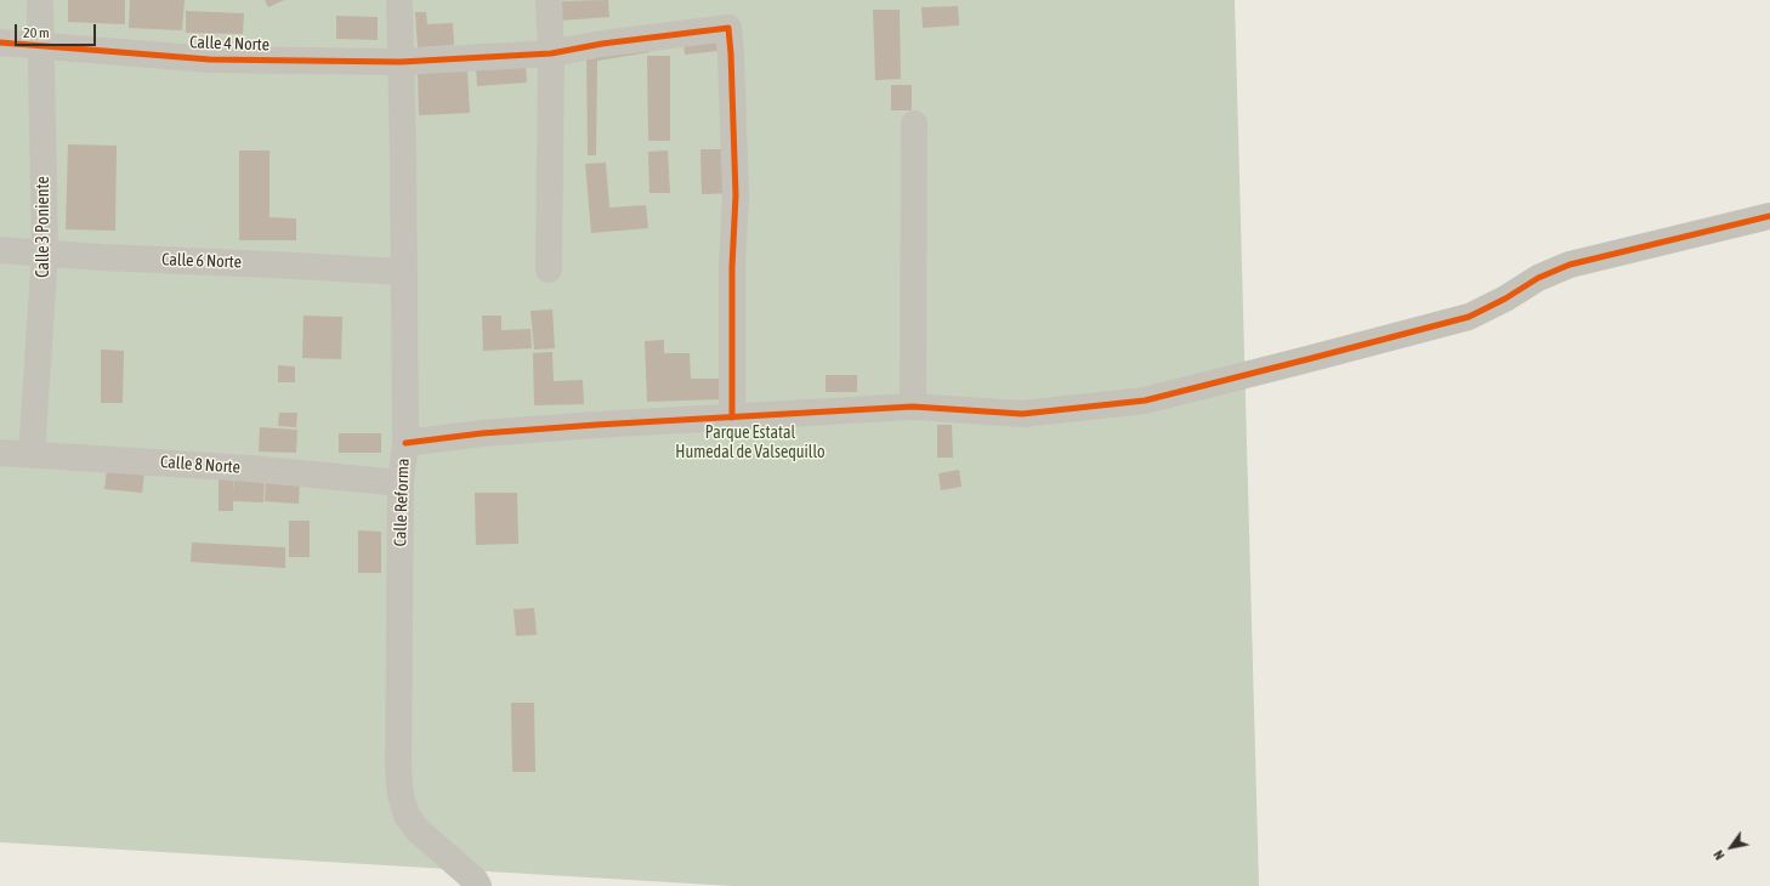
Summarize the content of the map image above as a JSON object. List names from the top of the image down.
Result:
{
  "streets": {
    "street": [
      "Calle 4 Norte",
      "Calle 3 Poniente",
      "Calle 6 Norte",
      "Calle 8 Norte",
      "Calle Reforma"
    ]
  },
  "crossings": [
    ["Calle 4 Norte", "Calle 3 Poniente"],
    ["Calle 4 Norte", "Calle Reforma"],
    ["Calle 3 Poniente", "Calle 6 Norte"],
    ["Calle 3 Poniente", "Calle 8 Norte"],
    ["Calle 6 Norte", "Calle Reforma"],
    ["Calle 8 Norte", "Calle Reforma"]
  ],
  "parks": ["Parque Estatal Humedal de Valsequillo"],
  "scale_bar": "20 m",
  "north": "bottom left"
}
